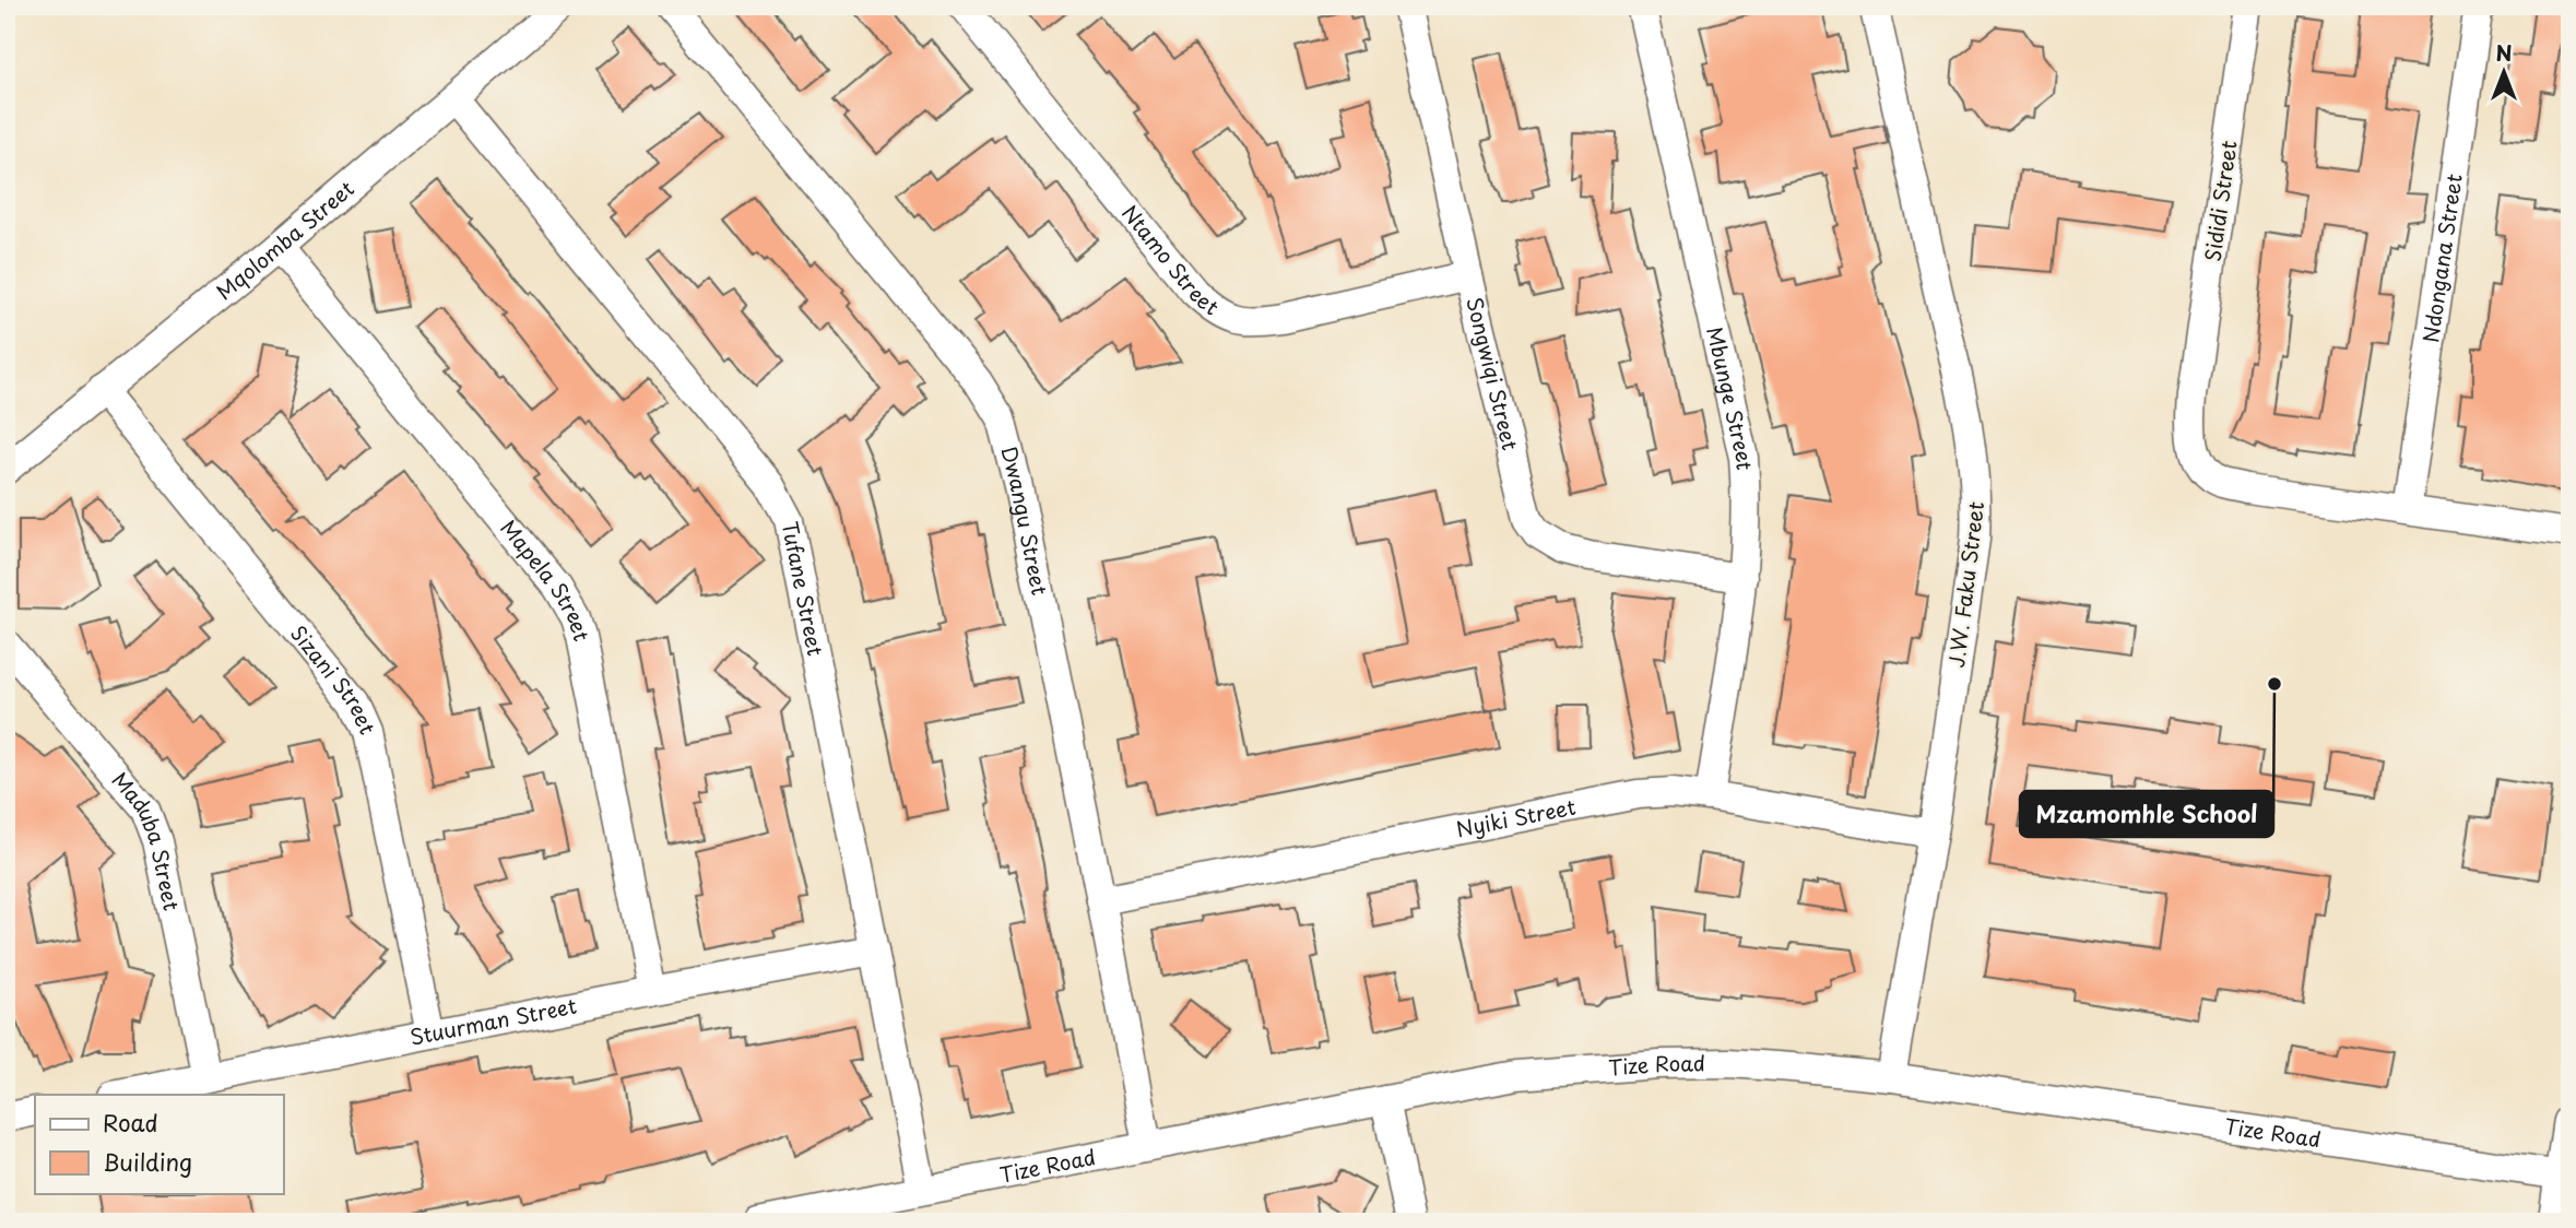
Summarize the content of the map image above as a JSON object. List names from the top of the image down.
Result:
{
  "streets": {
    "street": [
      "Sididi Street",
      "Mqolomba Street",
      "Ntamo Street",
      "Ndongana Street",
      "Songwiqi Street",
      "Mbunge Street",
      "Dwangu Street",
      "Mapela Street",
      "J.W. Faku Street",
      "Tufane Street",
      "Sizani Street",
      "Nyiki Street",
      "Maduba Street",
      "Stuurman Street",
      "Tize Road"
    ]
  },
  "crossings": [
    ["Sididi Street", "Ndongana Street"],
    ["Mqolomba Street", "Mapela Street"],
    ["Mqolomba Street", "Tufane Street"],
    ["Mqolomba Street", "Sizani Street"],
    ["Ntamo Street", "Songwiqi Street"],
    ["Songwiqi Street", "Mbunge Street"],
    ["Mbunge Street", "Nyiki Street"],
    ["Dwangu Street", "Nyiki Street"],
    ["Dwangu Street", "Tize Road"],
    ["Mapela Street", "Stuurman Street"],
    ["J.W. Faku Street", "Nyiki Street"],
    ["J.W. Faku Street", "Tize Road"],
    ["Tufane Street", "Stuurman Street"],
    ["Tufane Street", "Tize Road"],
    ["Sizani Street", "Stuurman Street"],
    ["Maduba Street", "Stuurman Street"]
  ],
  "places": ["Mzamomhle School"],
  "legend": ["Road", "Building"],
  "north": "top"
}
